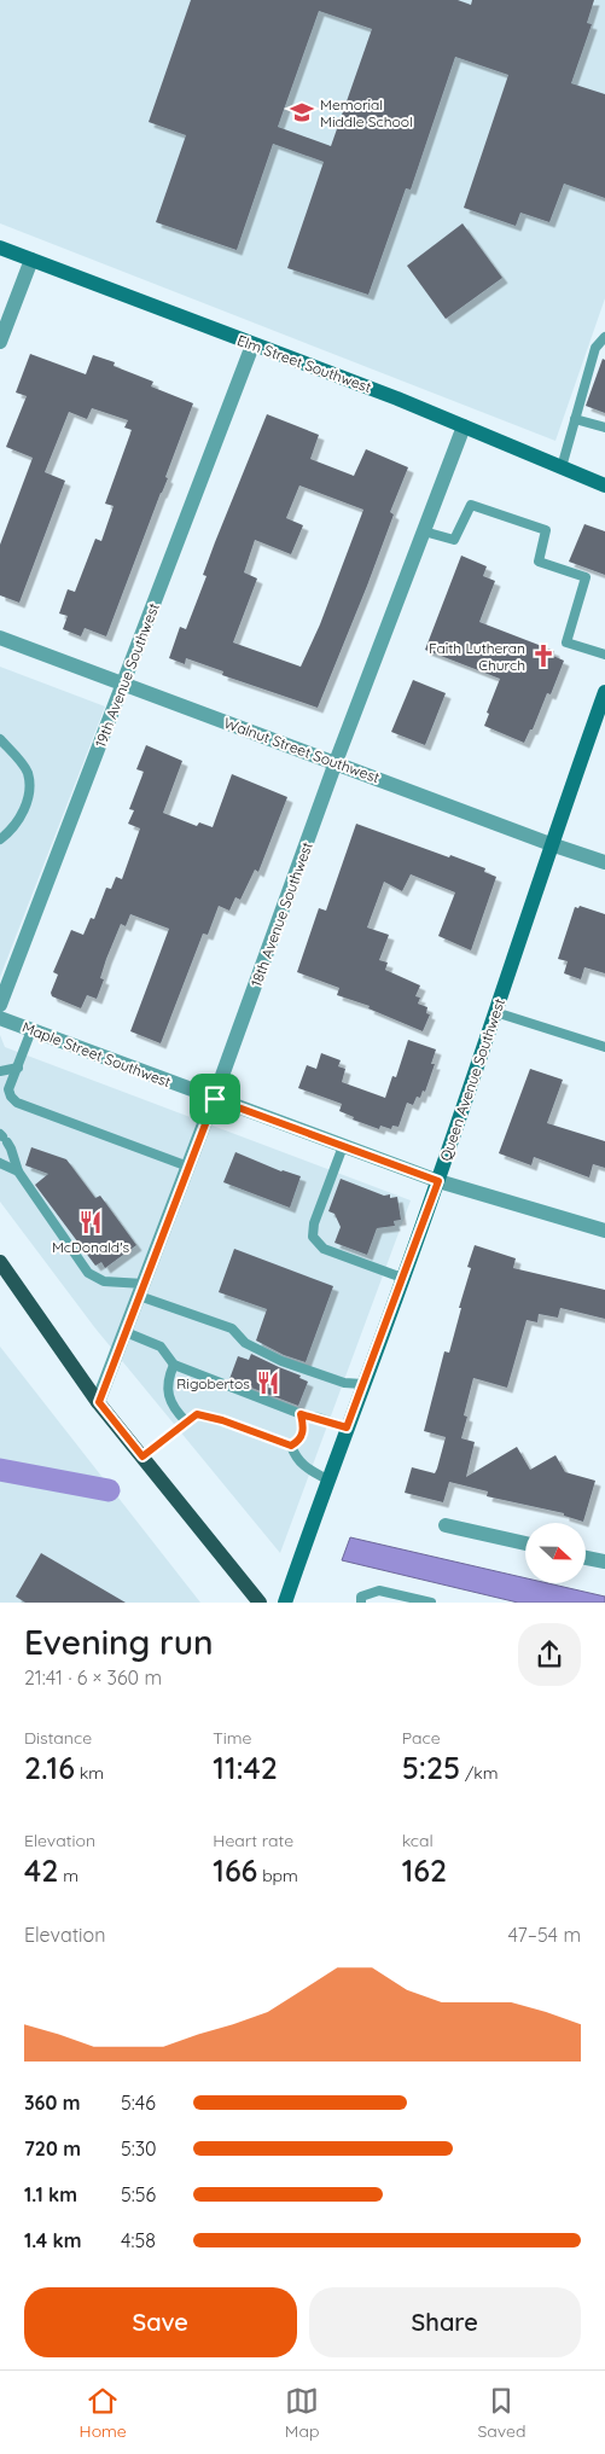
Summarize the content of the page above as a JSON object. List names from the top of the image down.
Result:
{
  "streets": {
    "main road": ["Elm Street Southwest", "Queen Avenue Southwest"],
    "street": [
      "19th Avenue Southwest",
      "Walnut Street Southwest",
      "18th Avenue Southwest",
      "Maple Street Southwest"
    ]
  },
  "crossings": [
    ["Elm Street Southwest", "19th Avenue Southwest"],
    ["Elm Street Southwest", "18th Avenue Southwest"],
    ["19th Avenue Southwest", "Walnut Street Southwest"],
    ["Walnut Street Southwest", "18th Avenue Southwest"],
    ["Walnut Street Southwest", "Queen Avenue Southwest"],
    ["18th Avenue Southwest", "Maple Street Southwest"],
    ["Maple Street Southwest", "Queen Avenue Southwest"]
  ],
  "places": {
    "school or university": ["Memorial Middle School"],
    "church": ["Faith Lutheran Church"],
    "restaurant": ["McDonald's", "Rigobertos"]
  },
  "north": "right",
  "page": {
    "heading": ["Evening run", "21:41 · 6 × 360 m"],
    "stats": [
      ["Distance", "2.16 km"],
      ["Time", "11:42"],
      ["Pace", "5:25 /km"],
      ["Elevation", "42 m"],
      ["Heart rate", "166 bpm"],
      ["kcal", "162"]
    ],
    "chart": ["Elevation", "47–54 m"],
    "list": [
      {
        "name": "360 m",
        "note": "5:46"
      },
      {
        "name": "720 m",
        "note": "5:30"
      },
      {
        "name": "1.1 km",
        "note": "5:56"
      },
      {
        "name": "1.4 km",
        "note": "4:58"
      }
    ],
    "buttons": ["Save", "Share"],
    "tabs": ["Home", "Map", "Saved"]
  }
}
